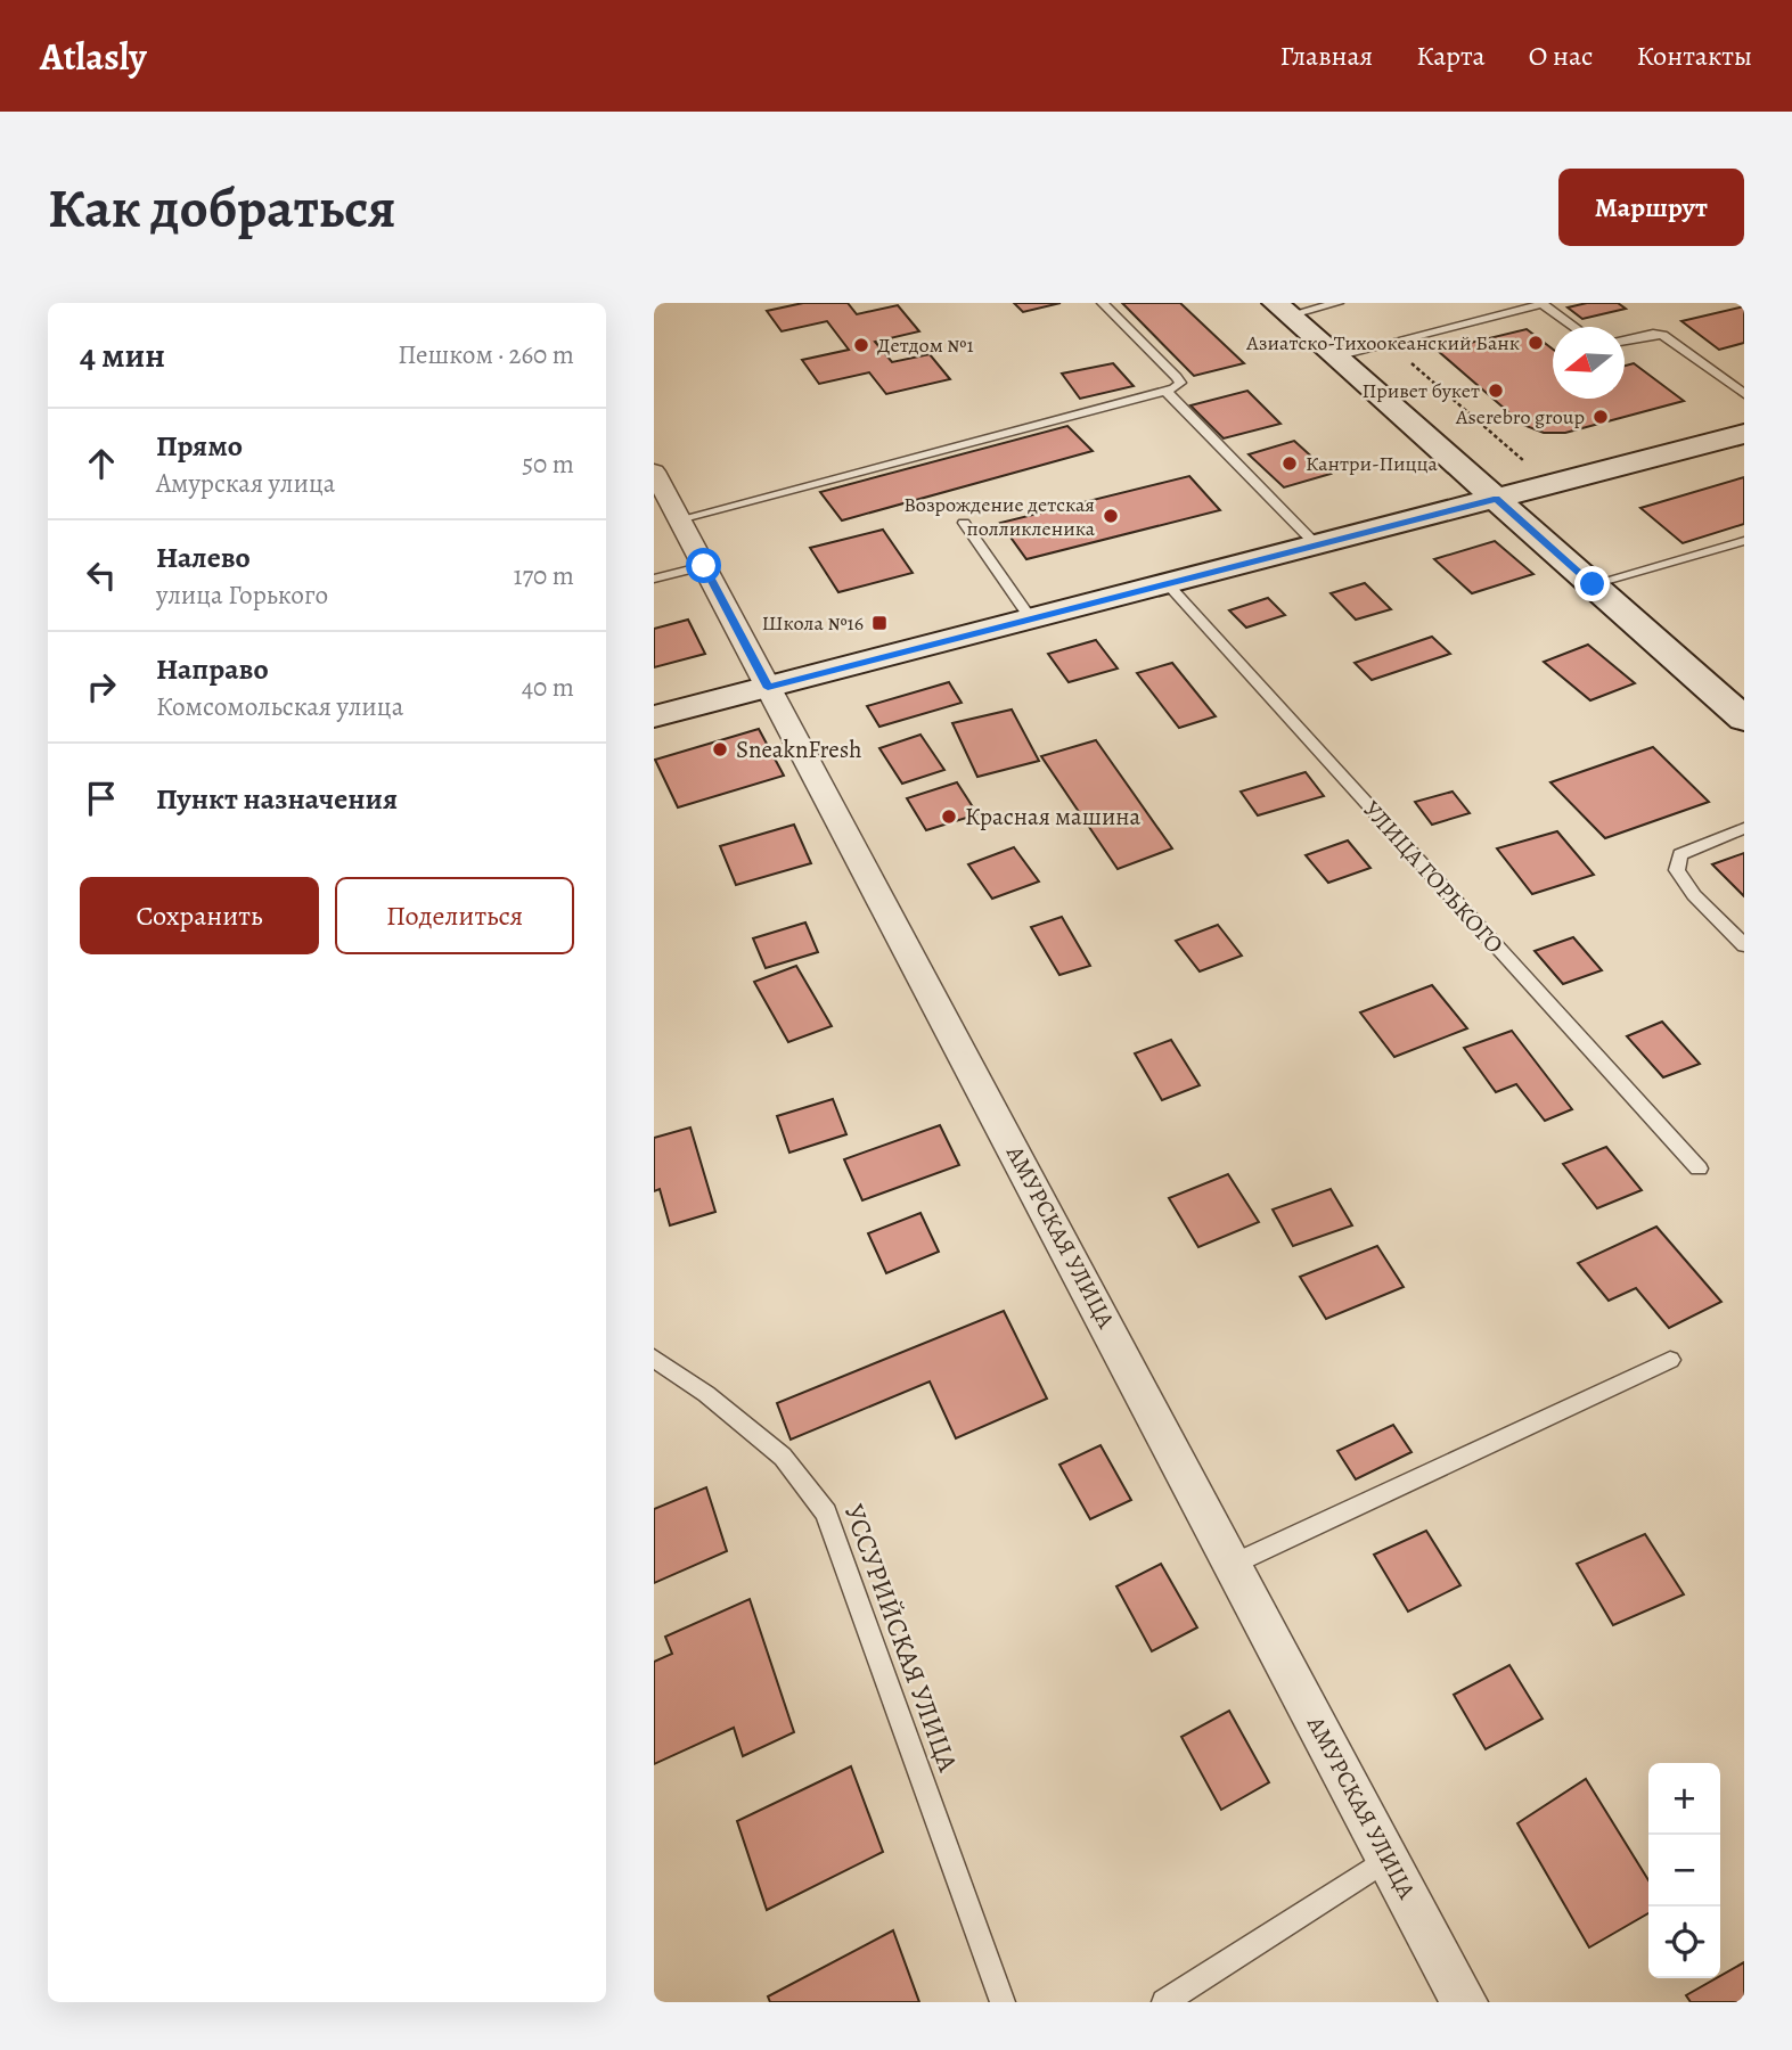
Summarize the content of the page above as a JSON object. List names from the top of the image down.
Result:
{
  "streets": {
    "street": ["АМУРСКАЯ УЛИЦА"],
    "lane": ["УЛИЦА ГОРЬКОГО", "УССУРИЙСКАЯ УЛИЦА"]
  },
  "places": {
    "other": [
      "Азиатско-Тихоокеанский Банк",
      "Детдом №1",
      "Привет букет",
      "Aserebro group",
      "Кантри-Пицца",
      "Возрождение детская полликленика",
      "SneaknFresh",
      "Красная машина"
    ],
    "transit": ["Школа №16"]
  },
  "north": "left",
  "page": {
    "header": "Atlasly",
    "nav": [
      "Главная",
      "Карта",
      "О нас",
      "Контакты"
    ],
    "buttons": [
      "Маршрут",
      ["Сохранить", "Поделиться"]
    ],
    "title": "Как добраться",
    "heading": ["4 мин", "Пешком · 260 m"],
    "list": [
      ["Прямо", "Амурская улица", "50 m"],
      ["Налево", "улица Горького", "170 m"],
      ["Направо", "Комсомольская улица", "40 m"],
      "Пункт назначения"
    ],
    "map_buttons": ["+", "−"]
  }
}
